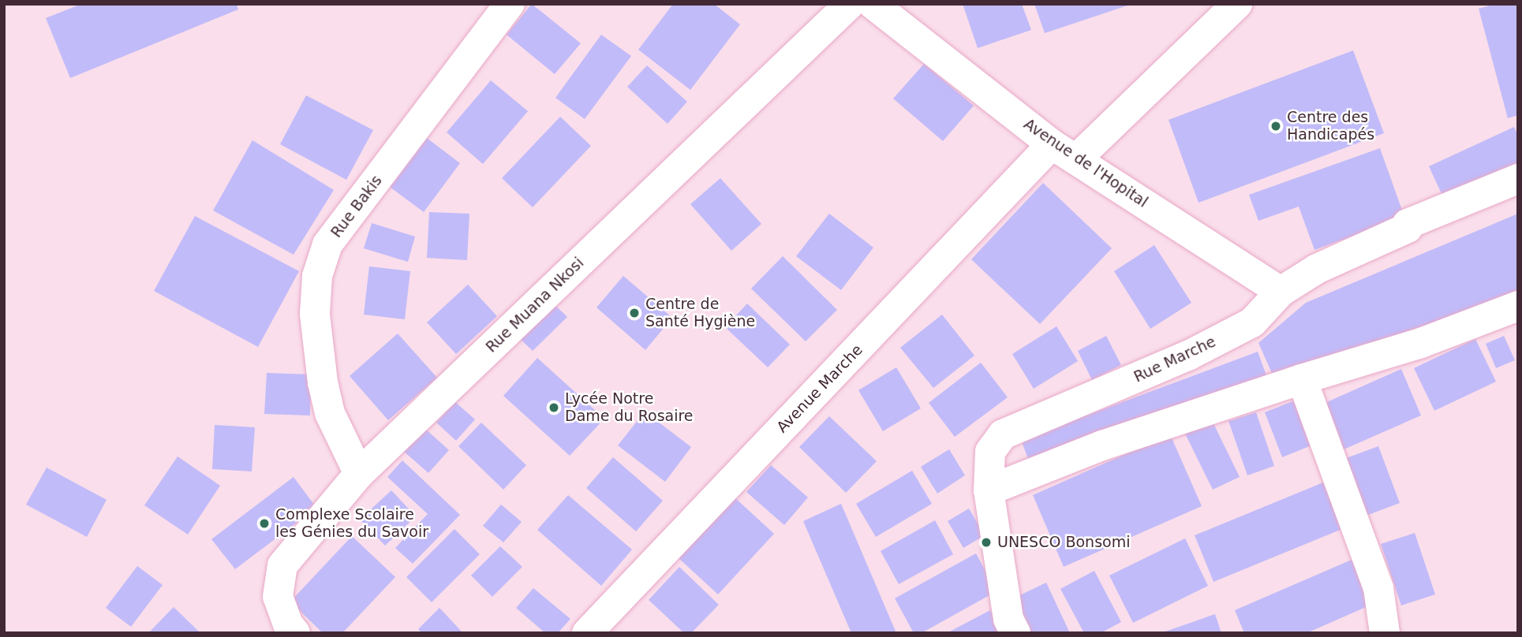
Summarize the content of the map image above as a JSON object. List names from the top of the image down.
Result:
{
  "streets": {
    "street": [
      "Avenue de l'Hopital",
      "Rue Bakis",
      "Rue Muana Nkosi",
      "Rue Marche",
      "Avenue Marche"
    ]
  },
  "crossings": [
    ["Avenue de l'Hopital", "Rue Marche"],
    ["Avenue de l'Hopital", "Avenue Marche"],
    ["Rue Bakis", "Rue Muana Nkosi"]
  ],
  "places": [
    "Centre des Handicapés",
    "Centre de Santé Hygiène",
    "Lycée Notre Dame du Rosaire",
    "Complexe Scolaire les Génies du Savoir",
    "UNESCO Bonsomi"
  ]
}
